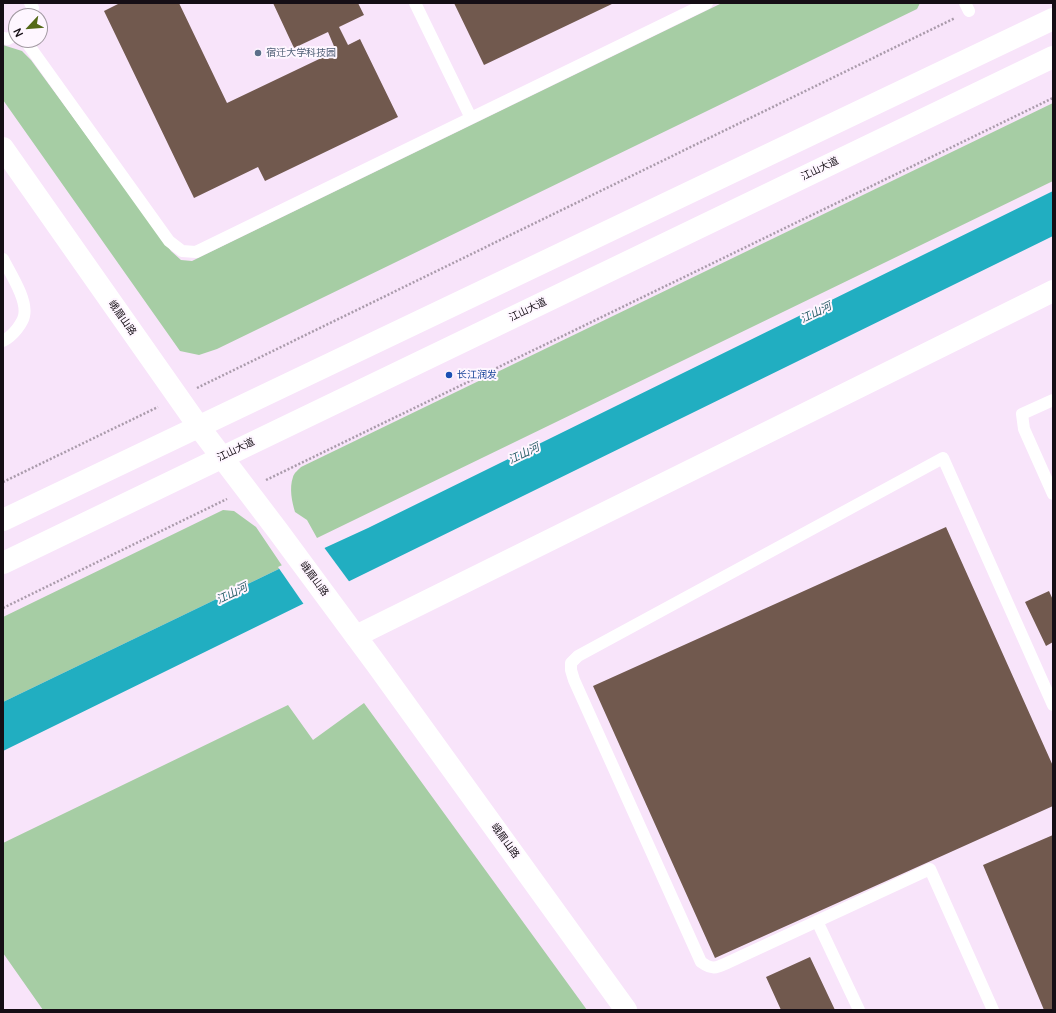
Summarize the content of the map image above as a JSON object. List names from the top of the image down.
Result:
{
  "streets": {
    "main road": ["江山大道", "峨眉山路"]
  },
  "crossings": [
    ["江山大道", "峨眉山路"]
  ],
  "water": ["江山河"],
  "places": ["宿迁大学科技园", "长江润发"],
  "north": "bottom left"
}
